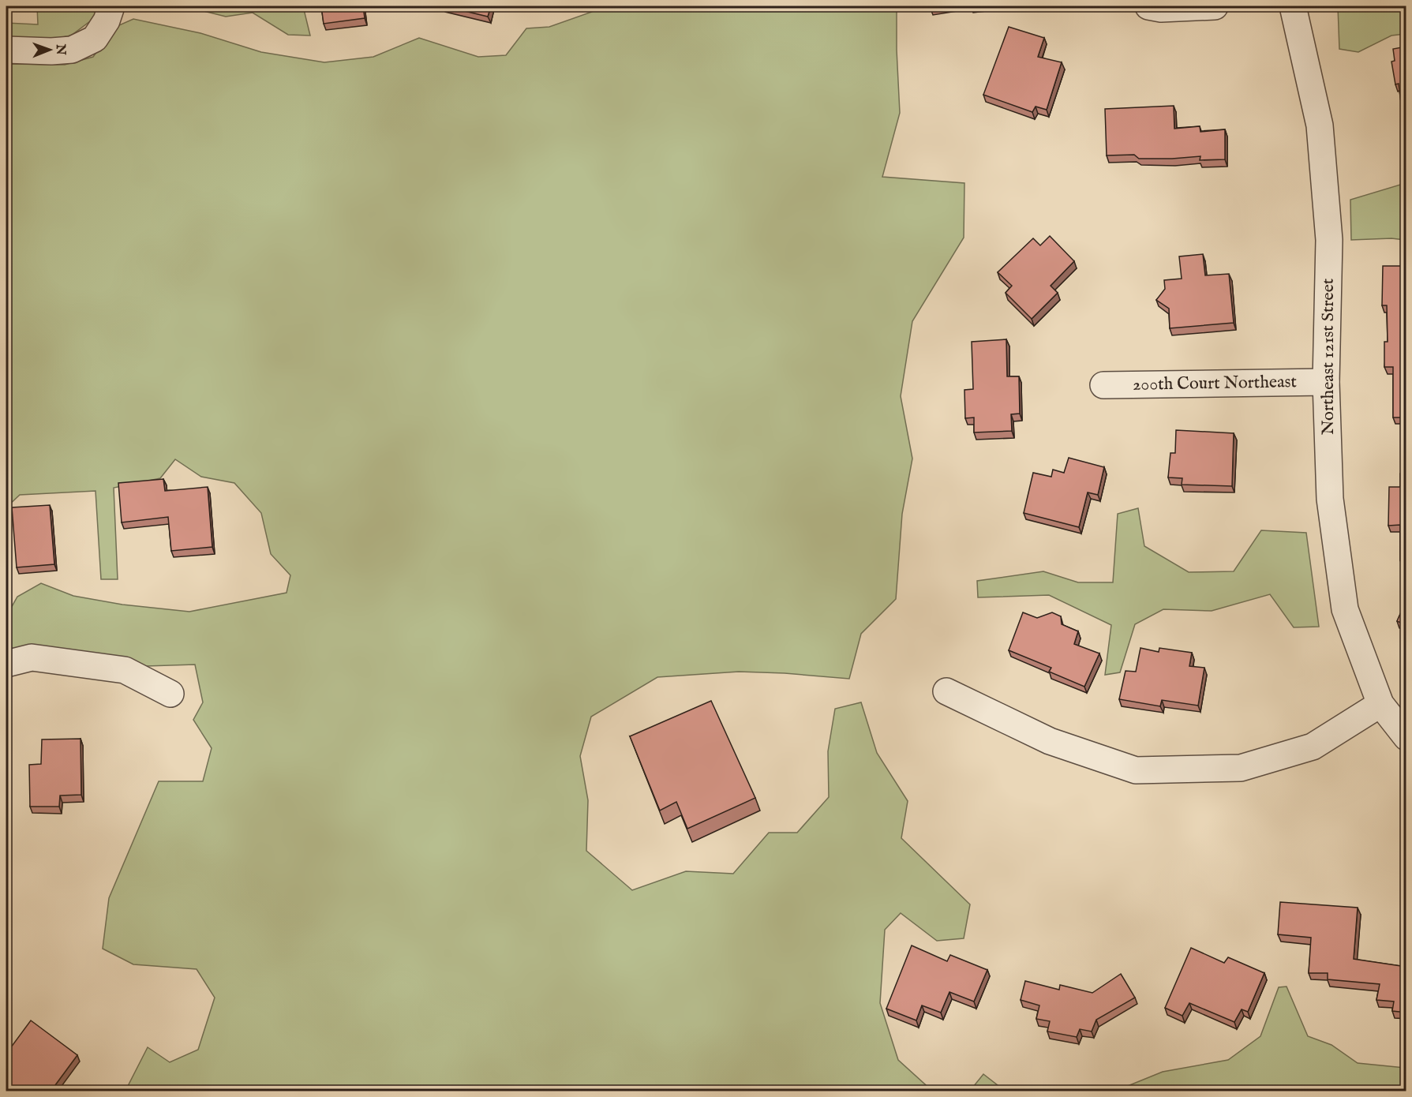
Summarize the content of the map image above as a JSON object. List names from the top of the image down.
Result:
{
  "streets": {
    "street": ["Northeast 121st Street", "200th Court Northeast"]
  },
  "crossings": [
    ["Northeast 121st Street", "200th Court Northeast"]
  ],
  "north": "right"
}
